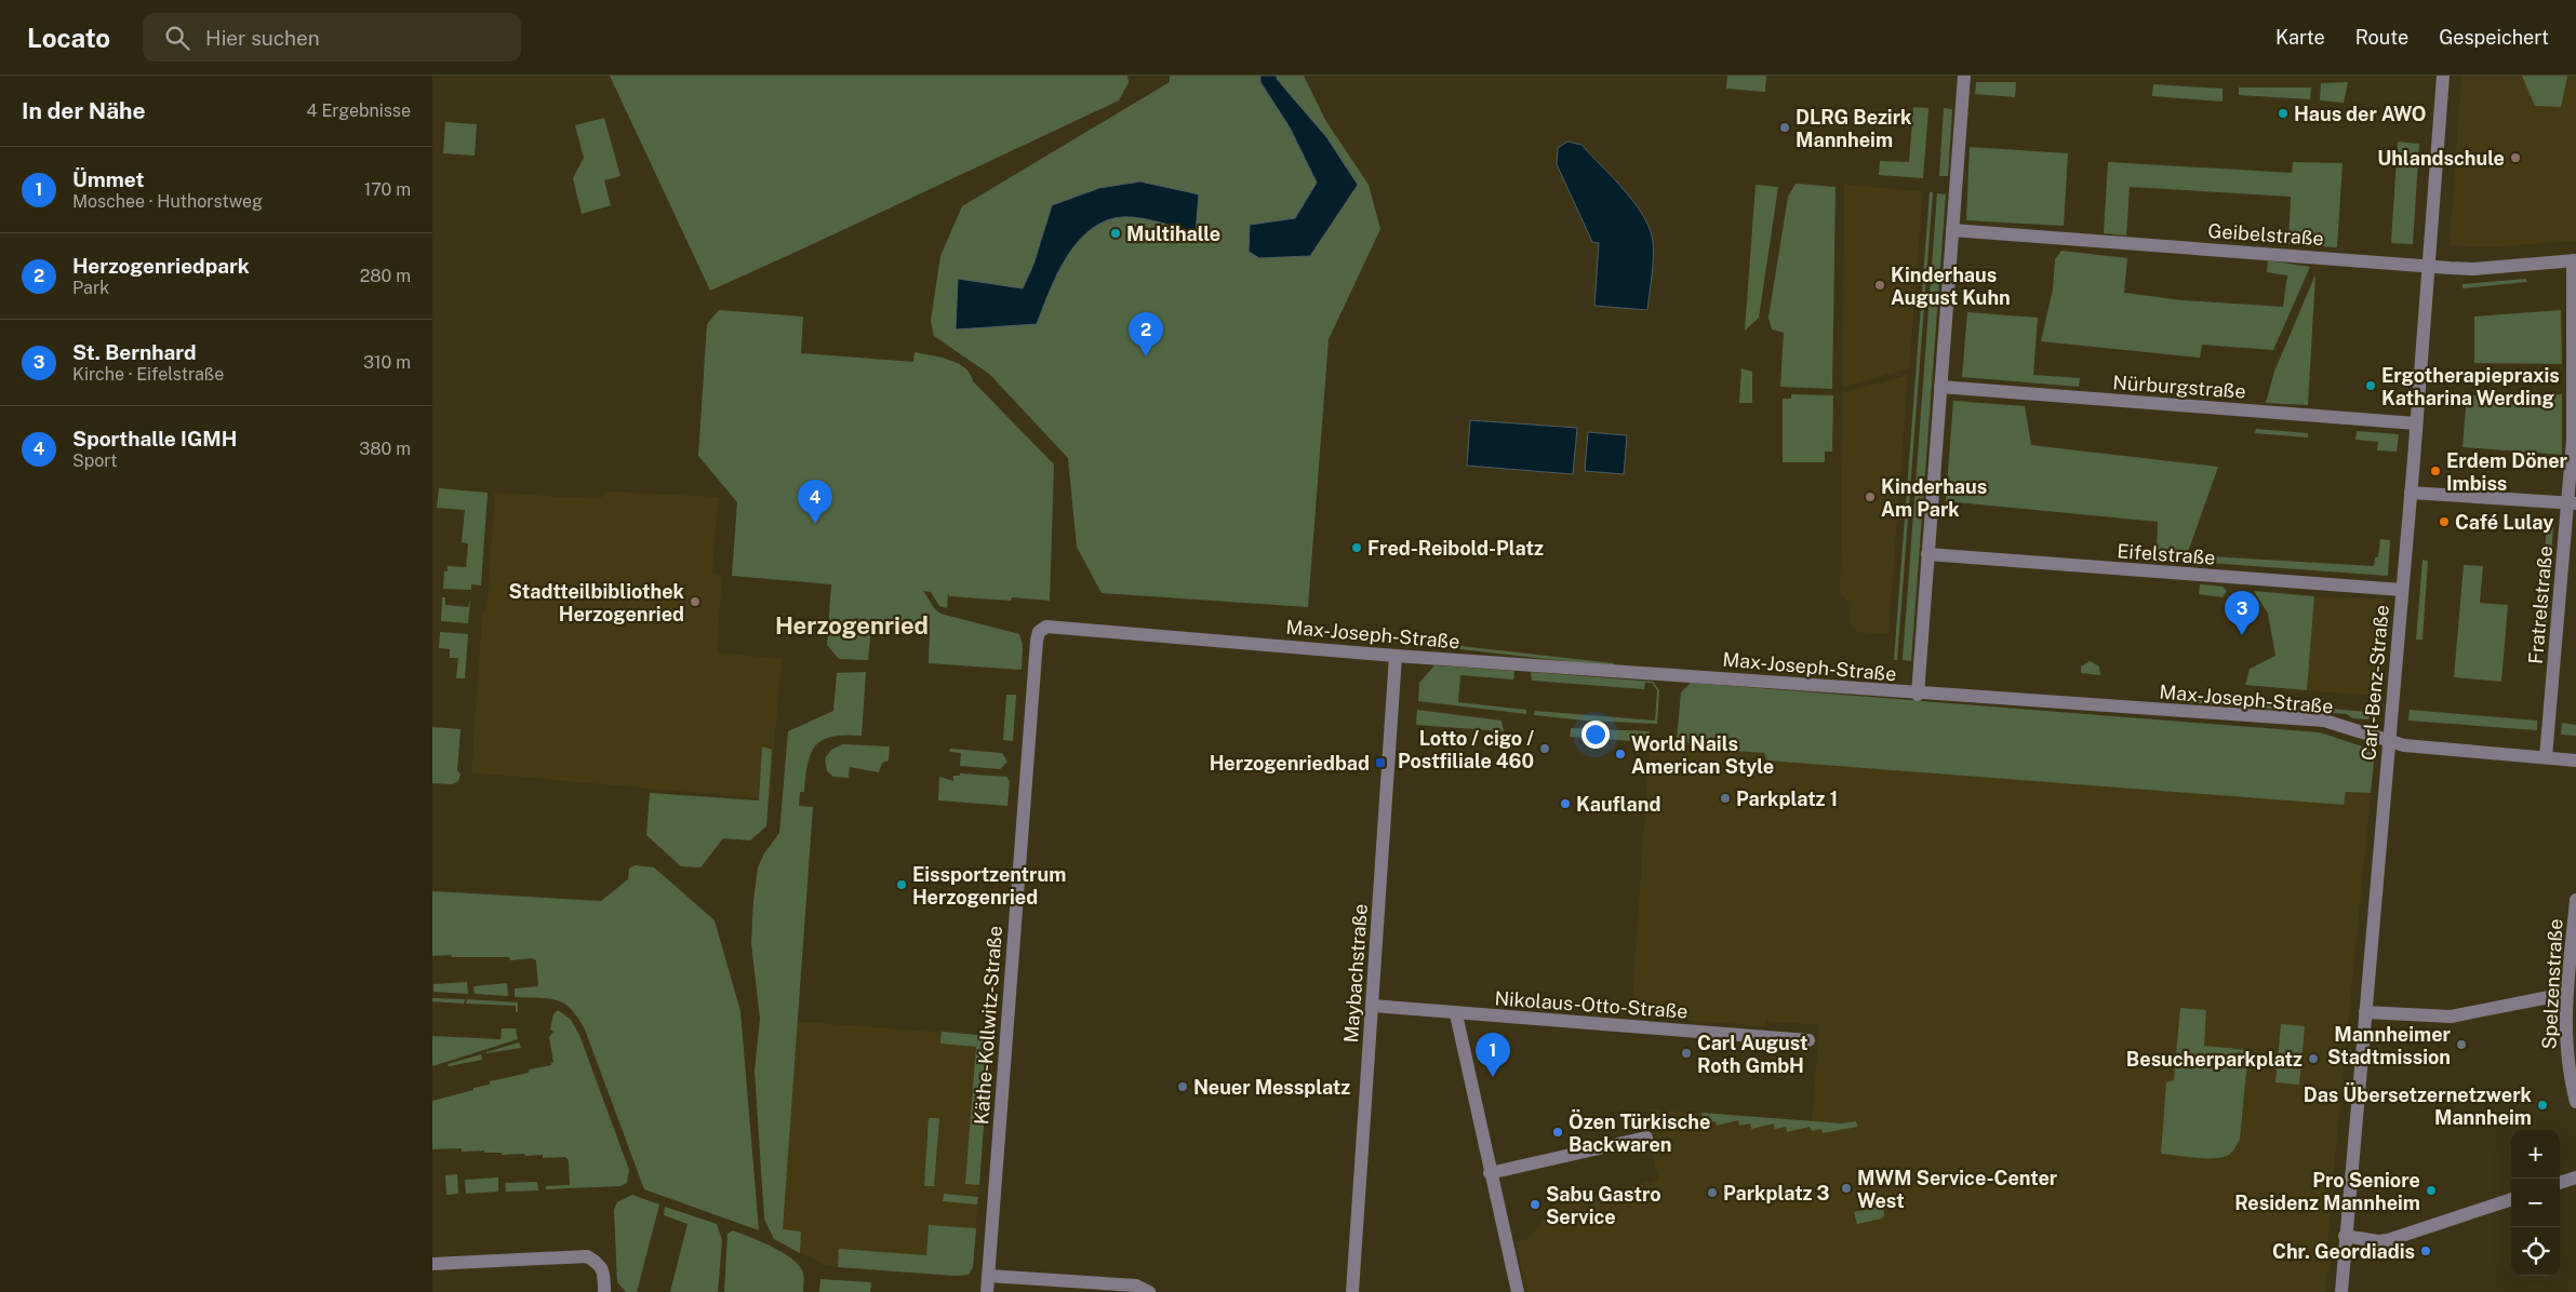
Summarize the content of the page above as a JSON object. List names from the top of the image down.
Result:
{
  "streets": {
    "street": [
      "Geibelstraße",
      "Nürburgstraße",
      "Eifelstraße",
      "Fratrelstraße",
      "Max-Joseph-Straße",
      "Carl-Benz-Straße",
      "Maybachstraße",
      "Spelzenstraße",
      "Nikolaus-Otto-Straße",
      "Käthe-Kollwitz-Straße"
    ]
  },
  "crossings": [
    ["Geibelstraße", "Fratrelstraße"],
    ["Geibelstraße", "Carl-Benz-Straße"],
    ["Nürburgstraße", "Carl-Benz-Straße"],
    ["Eifelstraße", "Carl-Benz-Straße"],
    ["Fratrelstraße", "Max-Joseph-Straße"],
    ["Max-Joseph-Straße", "Carl-Benz-Straße"],
    ["Max-Joseph-Straße", "Maybachstraße"],
    ["Max-Joseph-Straße", "Käthe-Kollwitz-Straße"],
    ["Maybachstraße", "Nikolaus-Otto-Straße"]
  ],
  "districts": ["Herzogenried"],
  "places": {
    "other": [
      "Haus der AWO",
      "DLRG Bezirk Mannheim",
      "Uhlandschule",
      "Multihalle",
      "Kinderhaus August Kuhn",
      "Ergotherapiepraxis Katharina Werding",
      "Erdem Döner Imbiss",
      "Kinderhaus Am Park",
      "Café Lulay",
      "Fred-Reibold-Platz",
      "Stadtteilbibliothek Herzogenried",
      "Lotto / cigo / Postfiliale 460",
      "World Nails American Style",
      "Parkplatz 1",
      "Kaufland",
      "Eissportzentrum Herzogenried",
      "Mannheimer Stadtmission",
      "Carl August Roth GmbH",
      "Besucherparkplatz",
      "Neuer Messplatz",
      "Das Übersetzernetzwerk Mannheim",
      "Özen Türkische Backwaren",
      "MWM Service-Center West",
      "Pro Seniore Residenz Mannheim",
      "Parkplatz 3",
      "Sabu Gastro Service",
      "Chr. Geordiadis"
    ],
    "transit": ["Herzogenriedbad"]
  },
  "page": {
    "header": "Locato",
    "search": "Hier suchen",
    "nav": ["Karte", "Route", "Gespeichert"],
    "heading": ["In der Nähe", "4 Ergebnisse"],
    "list": [
      {
        "mark": "1",
        "name": "Ümmet",
        "note": "Moschee · Huthorstweg",
        "value": "170 m"
      },
      {
        "mark": "2",
        "name": "Herzogenriedpark",
        "note": "Park",
        "value": "280 m"
      },
      {
        "mark": "3",
        "name": "St. Bernhard",
        "note": "Kirche · Eifelstraße",
        "value": "310 m"
      },
      {
        "mark": "4",
        "name": "Sporthalle IGMH",
        "note": "Sport",
        "value": "380 m"
      }
    ],
    "pins": [
      "2",
      "4",
      "3",
      "1"
    ],
    "map_buttons": ["+", "−"]
  }
}
